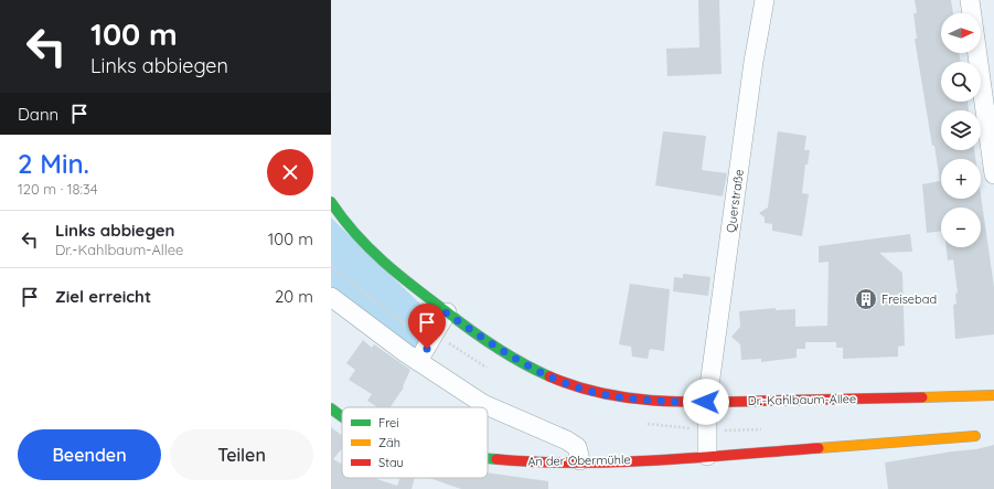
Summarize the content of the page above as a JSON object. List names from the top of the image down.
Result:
{
  "streets": {
    "main road": ["Dr.-Kahlbaum-Allee", "An der Obermühle"],
    "street": ["Querstraße"]
  },
  "crossings": [
    ["Querstraße", "Dr.-Kahlbaum-Allee"]
  ],
  "places": {
    "building": ["Freisebad"]
  },
  "legend": ["Frei", "Zäh", "Stau"],
  "north": "right",
  "page": {
    "turn": ["100 m", "Links abbiegen"],
    "map_buttons": ["+", "−"],
    "then": "Dann",
    "heading": ["2 Min.", "120 m · 18:34"],
    "list": [
      {
        "name": "Links abbiegen",
        "note": "Dr.-Kahlbaum-Allee",
        "value": "100 m"
      },
      {
        "name": "Ziel erreicht",
        "value": "20 m"
      }
    ],
    "buttons": ["Beenden", "Teilen"]
  }
}
